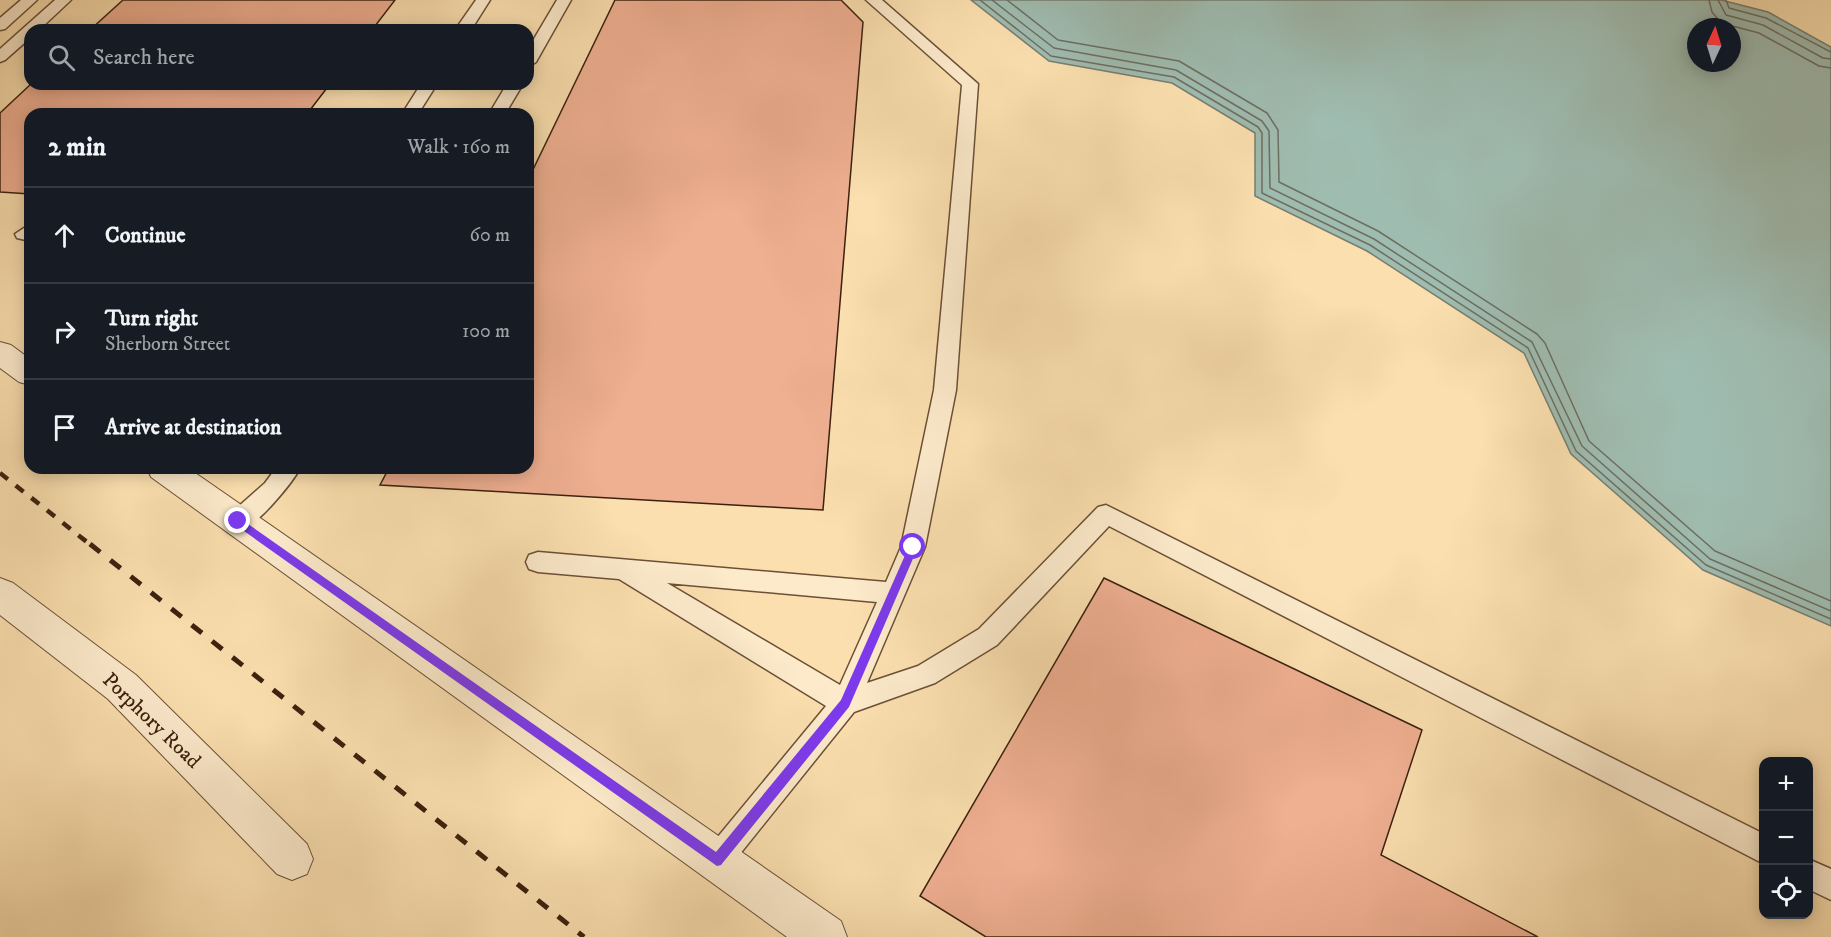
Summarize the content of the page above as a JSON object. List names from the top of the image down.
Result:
{
  "streets": {
    "street": ["Porphory Road"]
  },
  "north": "top",
  "page": {
    "search": "Search here",
    "heading": ["2 min", "Walk · 160 m"],
    "list": [
      ["Continue", "60 m"],
      ["Turn right", "Sherborn Street", "100 m"],
      "Arrive at destination"
    ],
    "map_buttons": ["+", "−"]
  }
}
